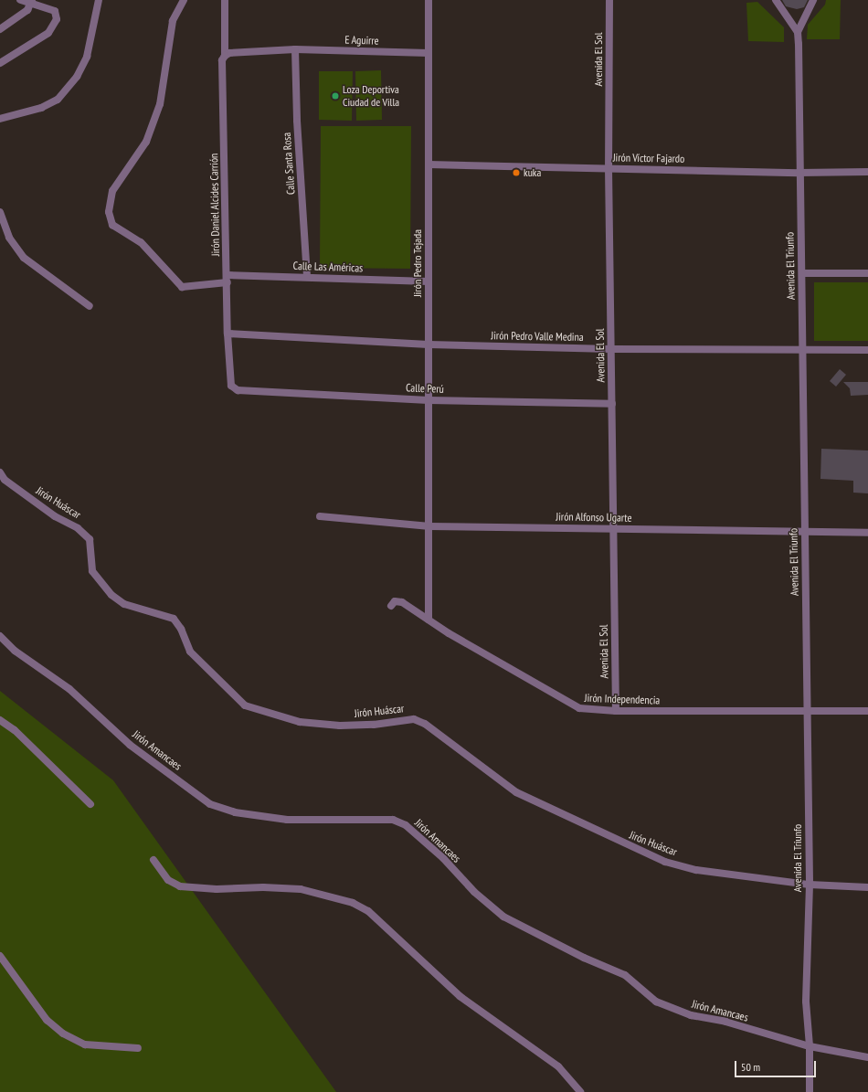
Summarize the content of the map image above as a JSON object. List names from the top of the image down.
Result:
{
  "streets": {
    "street": [
      "E Aguirre",
      "Avenida El Sol",
      "Jirón Víctor Fajardo",
      "Calle Santa Rosa",
      "Jirón Daniel Alcides Carrión",
      "Jirón Pedro Tejada",
      "Avenida El Triunfo",
      "Calle Las Américas",
      "Jirón Pedro Valle Medina",
      "Calle Perú",
      "Jirón Huáscar",
      "Jirón Alfonso Ugarte",
      "Jirón Independencia",
      "Jirón Amancaes"
    ]
  },
  "crossings": [
    ["E Aguirre", "Calle Santa Rosa"],
    ["E Aguirre", "Jirón Daniel Alcides Carrión"],
    ["E Aguirre", "Jirón Pedro Tejada"],
    ["Avenida El Sol", "Jirón Víctor Fajardo"],
    ["Avenida El Sol", "Jirón Pedro Valle Medina"],
    ["Avenida El Sol", "Calle Perú"],
    ["Avenida El Sol", "Jirón Alfonso Ugarte"],
    ["Avenida El Sol", "Jirón Independencia"],
    ["Jirón Víctor Fajardo", "Jirón Pedro Tejada"],
    ["Jirón Víctor Fajardo", "Avenida El Triunfo"],
    ["Calle Santa Rosa", "Calle Las Américas"],
    ["Jirón Daniel Alcides Carrión", "Calle Las Américas"],
    ["Jirón Daniel Alcides Carrión", "Jirón Pedro Valle Medina"],
    ["Jirón Daniel Alcides Carrión", "Calle Perú"],
    ["Jirón Pedro Tejada", "Calle Las Américas"],
    ["Jirón Pedro Tejada", "Jirón Pedro Valle Medina"],
    ["Jirón Pedro Tejada", "Calle Perú"],
    ["Jirón Pedro Tejada", "Jirón Alfonso Ugarte"],
    ["Avenida El Triunfo", "Jirón Pedro Valle Medina"],
    ["Avenida El Triunfo", "Jirón Huáscar"],
    ["Avenida El Triunfo", "Jirón Alfonso Ugarte"],
    ["Avenida El Triunfo", "Jirón Independencia"],
    ["Avenida El Triunfo", "Jirón Amancaes"]
  ],
  "places": ["Loza Deportiva Ciudad de Villa", "kuka"],
  "scale_bar": "50 m"
}
